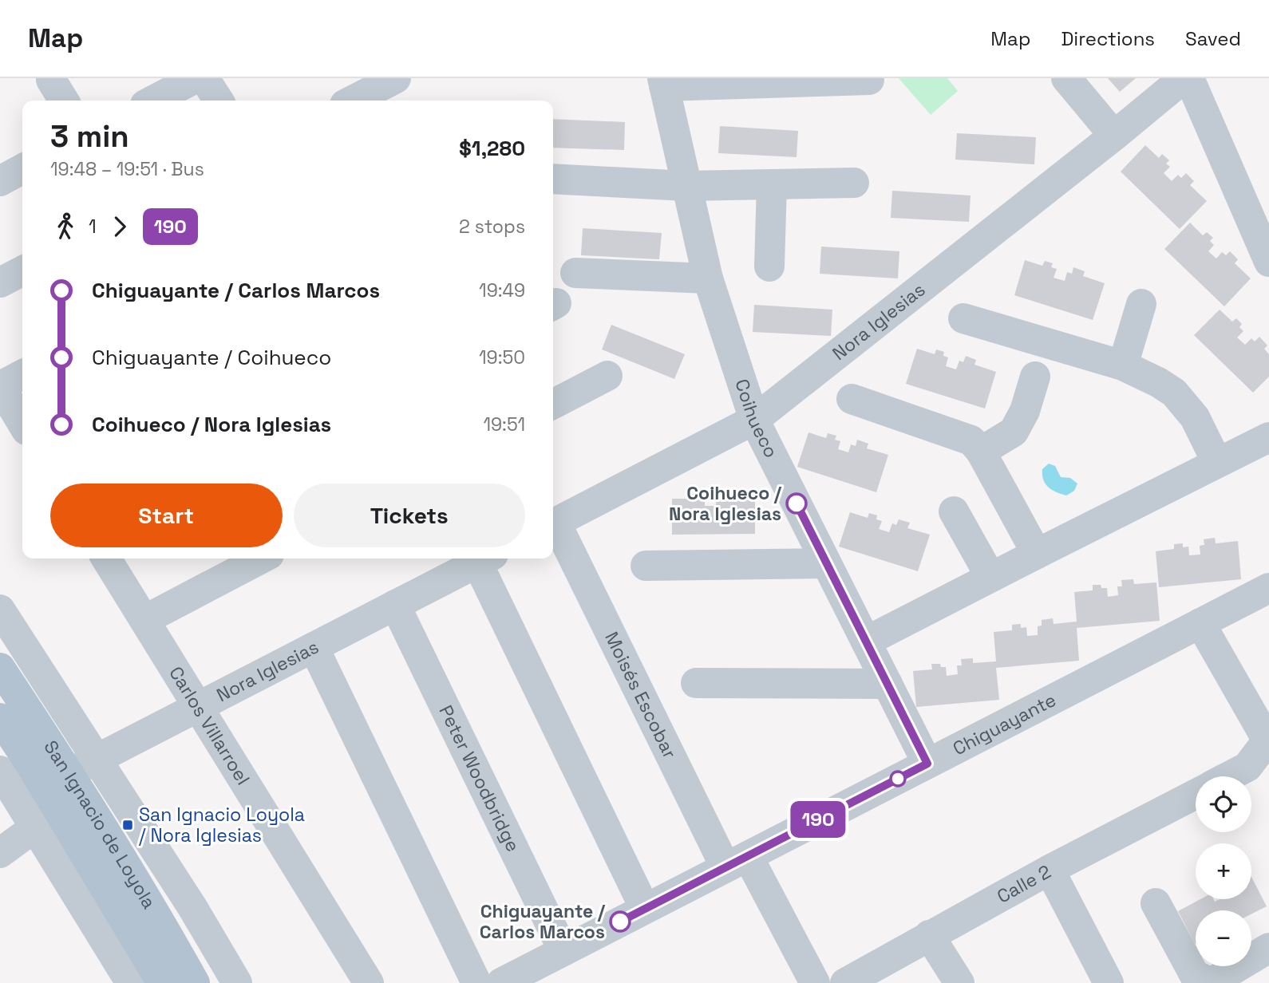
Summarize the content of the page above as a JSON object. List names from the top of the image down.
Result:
{
  "streets": {
    "main road": ["San Ignacio de Loyola"],
    "street": [
      "Nora Iglesias",
      "Coihueco",
      "Moisés Escobar",
      "Chiguayante",
      "Carlos Villarroel",
      "Peter Woodbridge",
      "Calle 2"
    ]
  },
  "crossings": [
    ["Nora Iglesias", "Coihueco"],
    ["Nora Iglesias", "Carlos Villarroel"],
    ["Nora Iglesias", "Peter Woodbridge"],
    ["Nora Iglesias", "San Ignacio de Loyola"],
    ["Coihueco", "Chiguayante"],
    ["Moisés Escobar", "Chiguayante"],
    ["Chiguayante", "Peter Woodbridge"]
  ],
  "places": {
    "other": ["Coihueco / Nora Iglesias", "Chiguayante / Carlos Marcos"],
    "transit": ["San Ignacio Loyola / Nora Iglesias"]
  },
  "lines": ["bus line 190"],
  "page": {
    "header": "Map",
    "nav": ["Map", "Directions", "Saved"],
    "on_map": "190",
    "heading": ["3 min", "19:48 – 19:51 · Bus", "$1,280"],
    "legs": ["1", "190", "2 stops"],
    "list": [
      {
        "name": "Chiguayante / Carlos Marcos",
        "value": "19:49"
      },
      {
        "name": "Chiguayante / Coihueco",
        "value": "19:50"
      },
      {
        "name": "Coihueco / Nora Iglesias",
        "value": "19:51"
      }
    ],
    "buttons": ["Start", "Tickets"],
    "map_buttons": ["+", "−"]
  }
}
